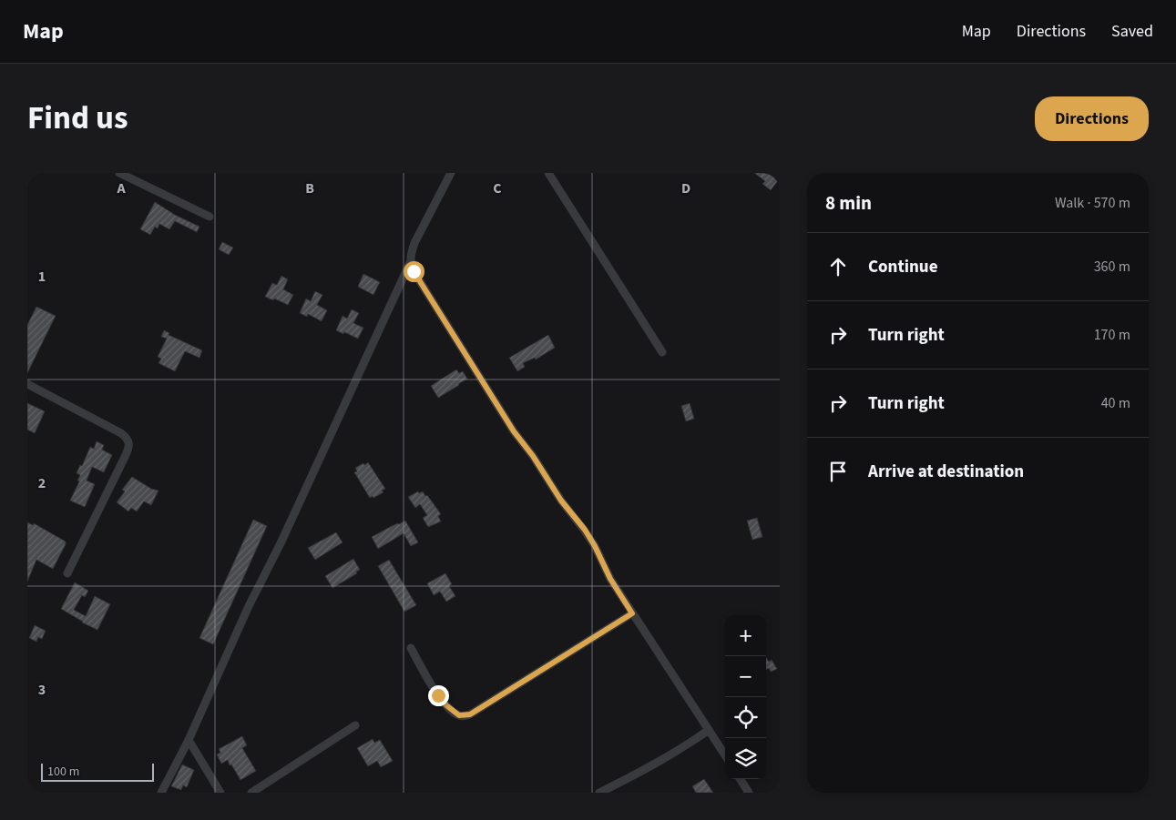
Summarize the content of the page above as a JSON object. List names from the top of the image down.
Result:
{
  "scale_bar": "100 m",
  "page": {
    "header": "Map",
    "nav": ["Map", "Directions", "Saved"],
    "title": "Find us",
    "buttons": "Directions",
    "heading": ["8 min", "Walk · 570 m"],
    "list": [
      ["Continue", "360 m"],
      ["Turn right", "170 m"],
      ["Turn right", "40 m"],
      "Arrive at destination"
    ],
    "map_buttons": ["+", "−"],
    "scale": "100 m"
  },
  "grid": {
    "columns": [
      "A",
      "B",
      "C",
      "D"
    ],
    "rows": ["1", "2", "3"]
  }
}
